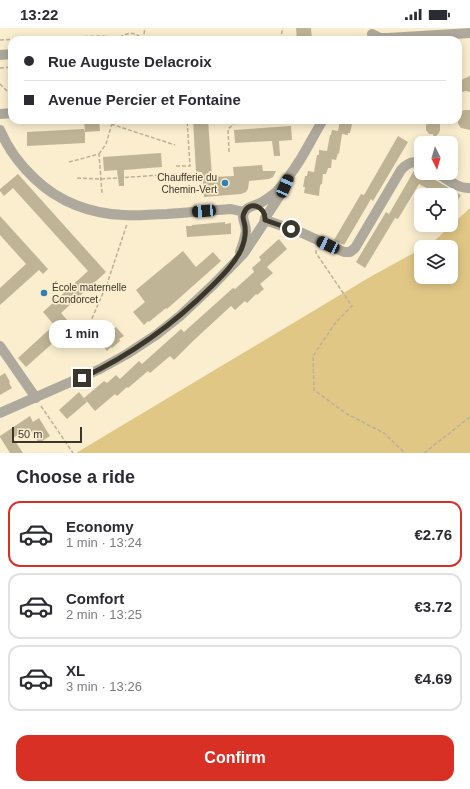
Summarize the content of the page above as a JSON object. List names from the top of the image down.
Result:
{
  "places": ["Chaufferie du Chemin-Vert", "École maternelle Condorcet"],
  "scale_bar": "50 m",
  "north": "bottom",
  "page": {
    "status": "13:22",
    "banner": ["Rue Auguste Delacroix", "Avenue Percier et Fontaine"],
    "bubble": "1 min",
    "scale": "50 m",
    "heading": "Choose a ride",
    "list": [
      {
        "name": "Economy",
        "note": "1 min · 13:24",
        "value": "€2.76"
      },
      {
        "name": "Comfort",
        "note": "2 min · 13:25",
        "value": "€3.72"
      },
      {
        "name": "XL",
        "note": "3 min · 13:26",
        "value": "€4.69"
      }
    ],
    "buttons": "Confirm"
  }
}
